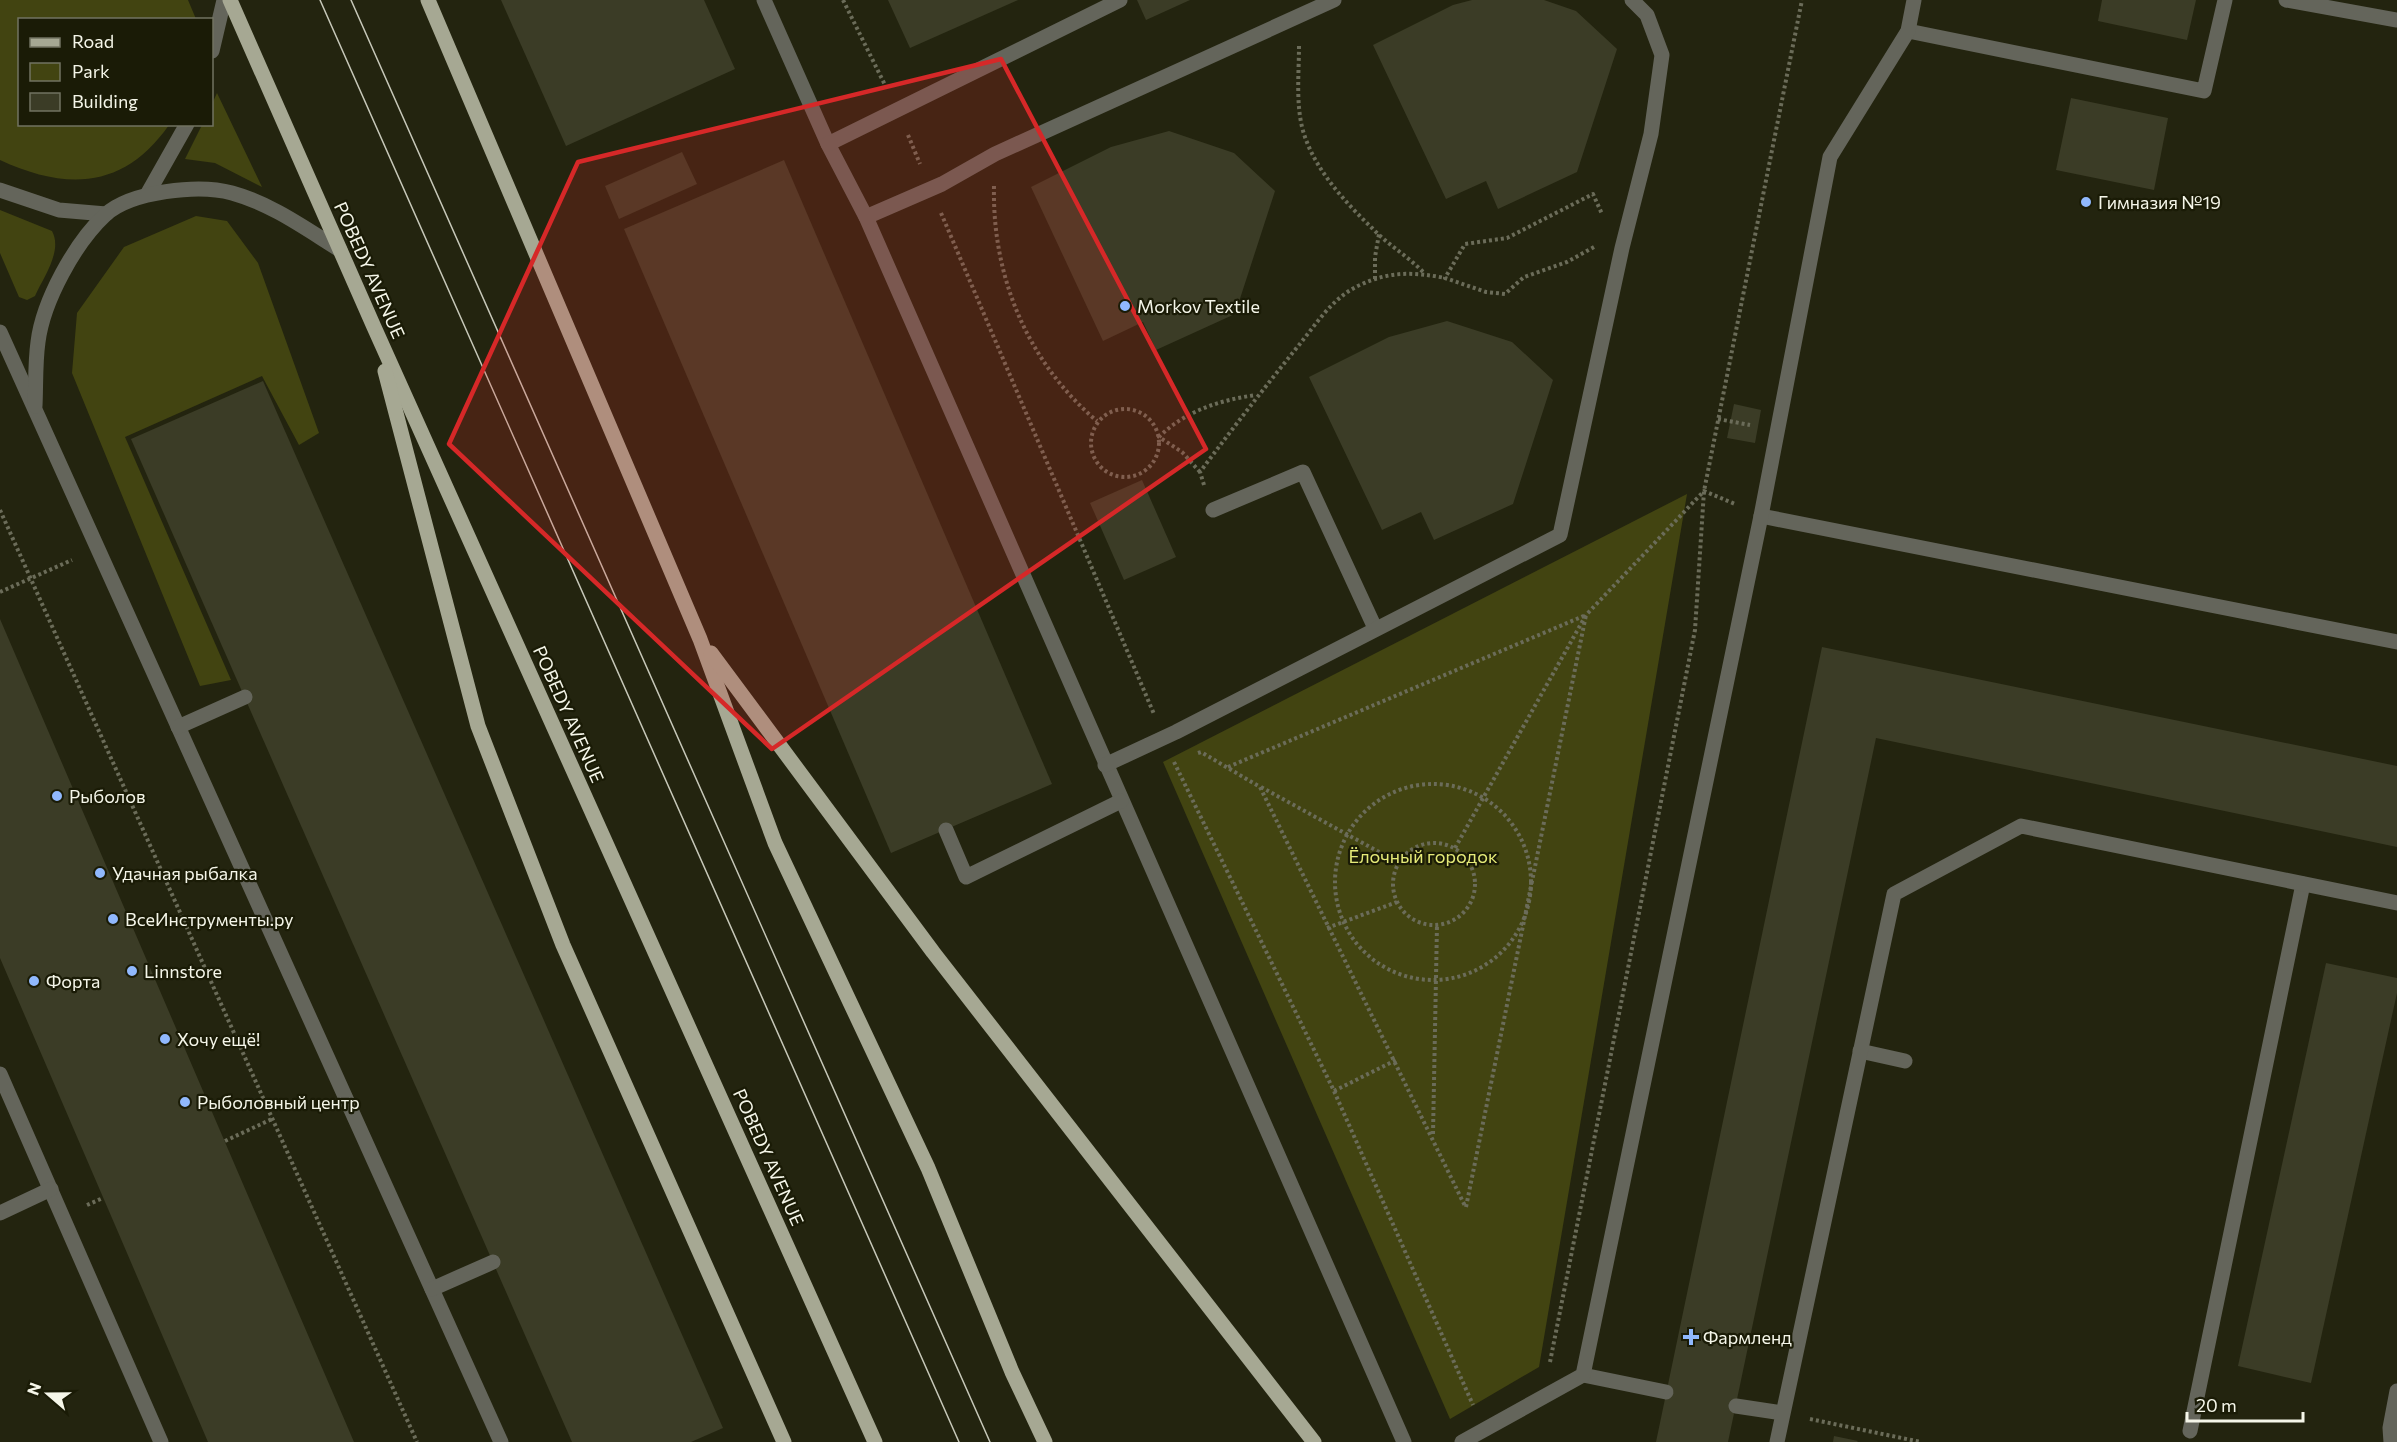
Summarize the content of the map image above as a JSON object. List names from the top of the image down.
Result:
{
  "streets": {
    "main road": ["POBEDY AVENUE"]
  },
  "parks": ["Ёлочный городок"],
  "places": {
    "other": [
      "Гимназия №19",
      "Morkov Textile",
      "Рыболов",
      "Удачная рыбалка",
      "ВсеИнструменты.ру",
      "Linnstore",
      "Форта",
      "Хочу ещё!",
      "Рыболовный центр"
    ],
    "health": ["Фармленд"]
  },
  "legend": ["Road", "Park", "Building"],
  "scale_bar": "20 m",
  "north": "left"
}
